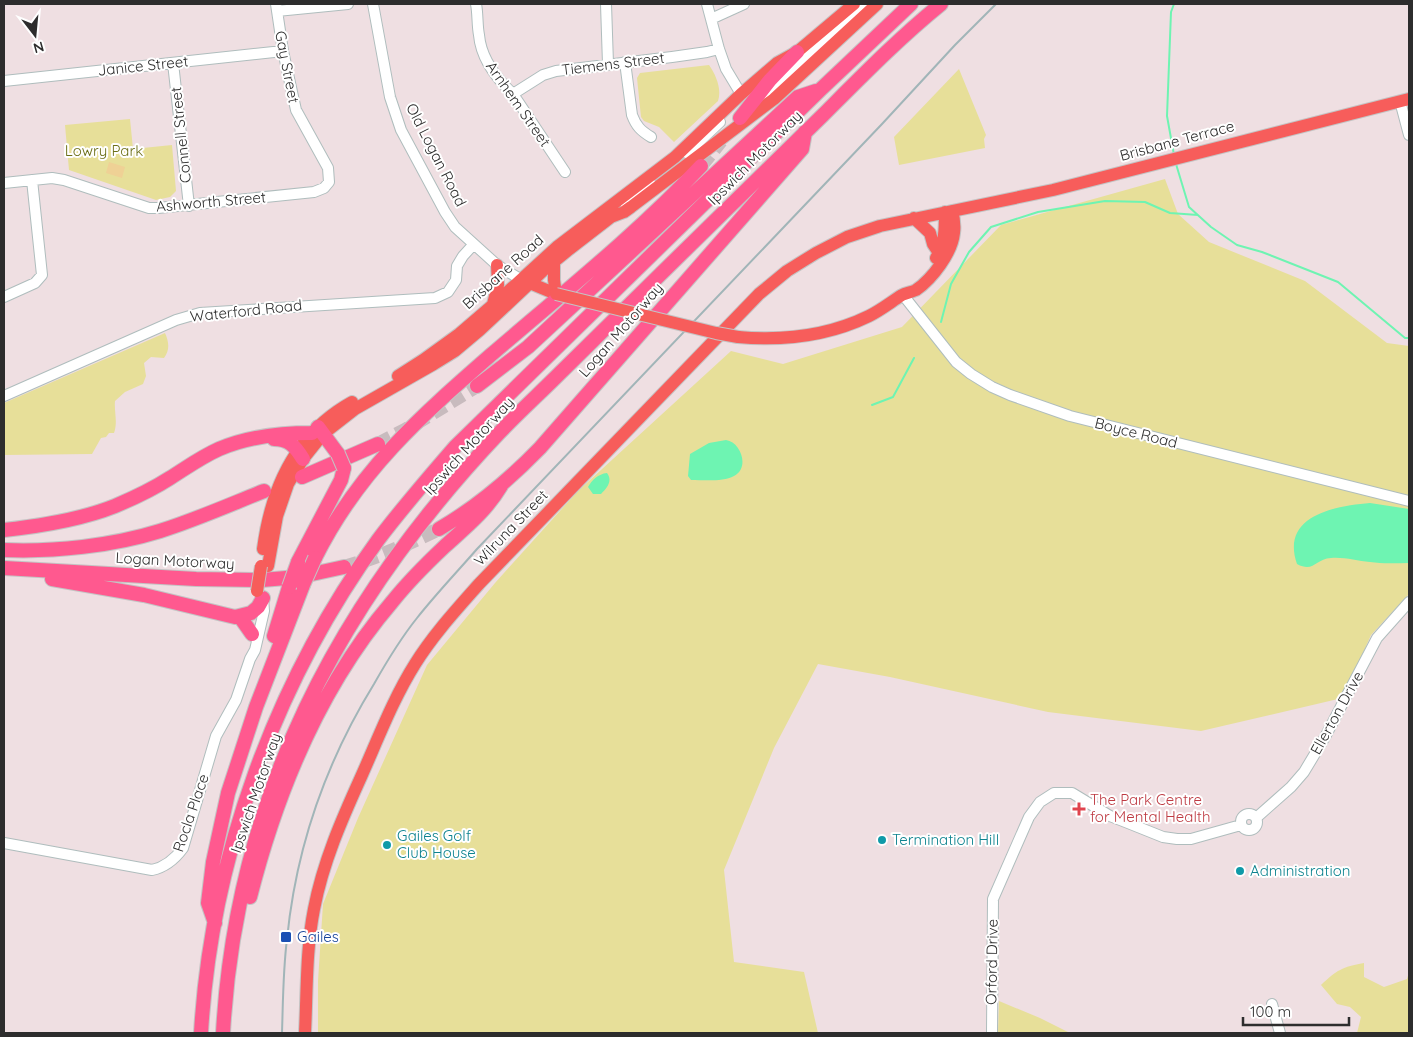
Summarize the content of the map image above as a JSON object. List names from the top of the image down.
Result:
{
  "streets": {
    "highway": ["Ipswich Motorway", "Logan Motorway"],
    "main road": [
      "Brisbane Terrace",
      "Old Logan Road",
      "Brisbane Road",
      "Wilruna Street"
    ],
    "street": [
      "Tiemens Street",
      "Janice Street",
      "Gay Street",
      "Arnhem Street",
      "Connell Street",
      "Ashworth Street",
      "Waterford Road",
      "Boyce Road",
      "Ellerton Drive",
      "Rocla Place",
      "Orford Drive"
    ]
  },
  "crossings": [
    ["Tiemens Street", "Arnhem Street"],
    ["Janice Street", "Gay Street"],
    ["Janice Street", "Connell Street"],
    ["Gay Street", "Ashworth Street"],
    ["Connell Street", "Ashworth Street"],
    ["Brisbane Terrace", "Old Logan Road"],
    ["Brisbane Terrace", "Wilruna Street"],
    ["Old Logan Road", "Brisbane Road"],
    ["Old Logan Road", "Waterford Road"],
    ["Old Logan Road", "Boyce Road"],
    ["Old Logan Road", "Wilruna Street"],
    ["Ipswich Motorway", "Logan Motorway"],
    ["Brisbane Road", "Rocla Place"],
    ["Ellerton Drive", "Orford Drive"]
  ],
  "parks": ["Lowry Park"],
  "places": {
    "health": ["The Park Centre for Mental Health"],
    "other": ["Termination Hill", "Gailes Golf Club House", "Administration"],
    "transit": ["Gailes"]
  },
  "scale_bar": "100 m",
  "north": "bottom"
}
